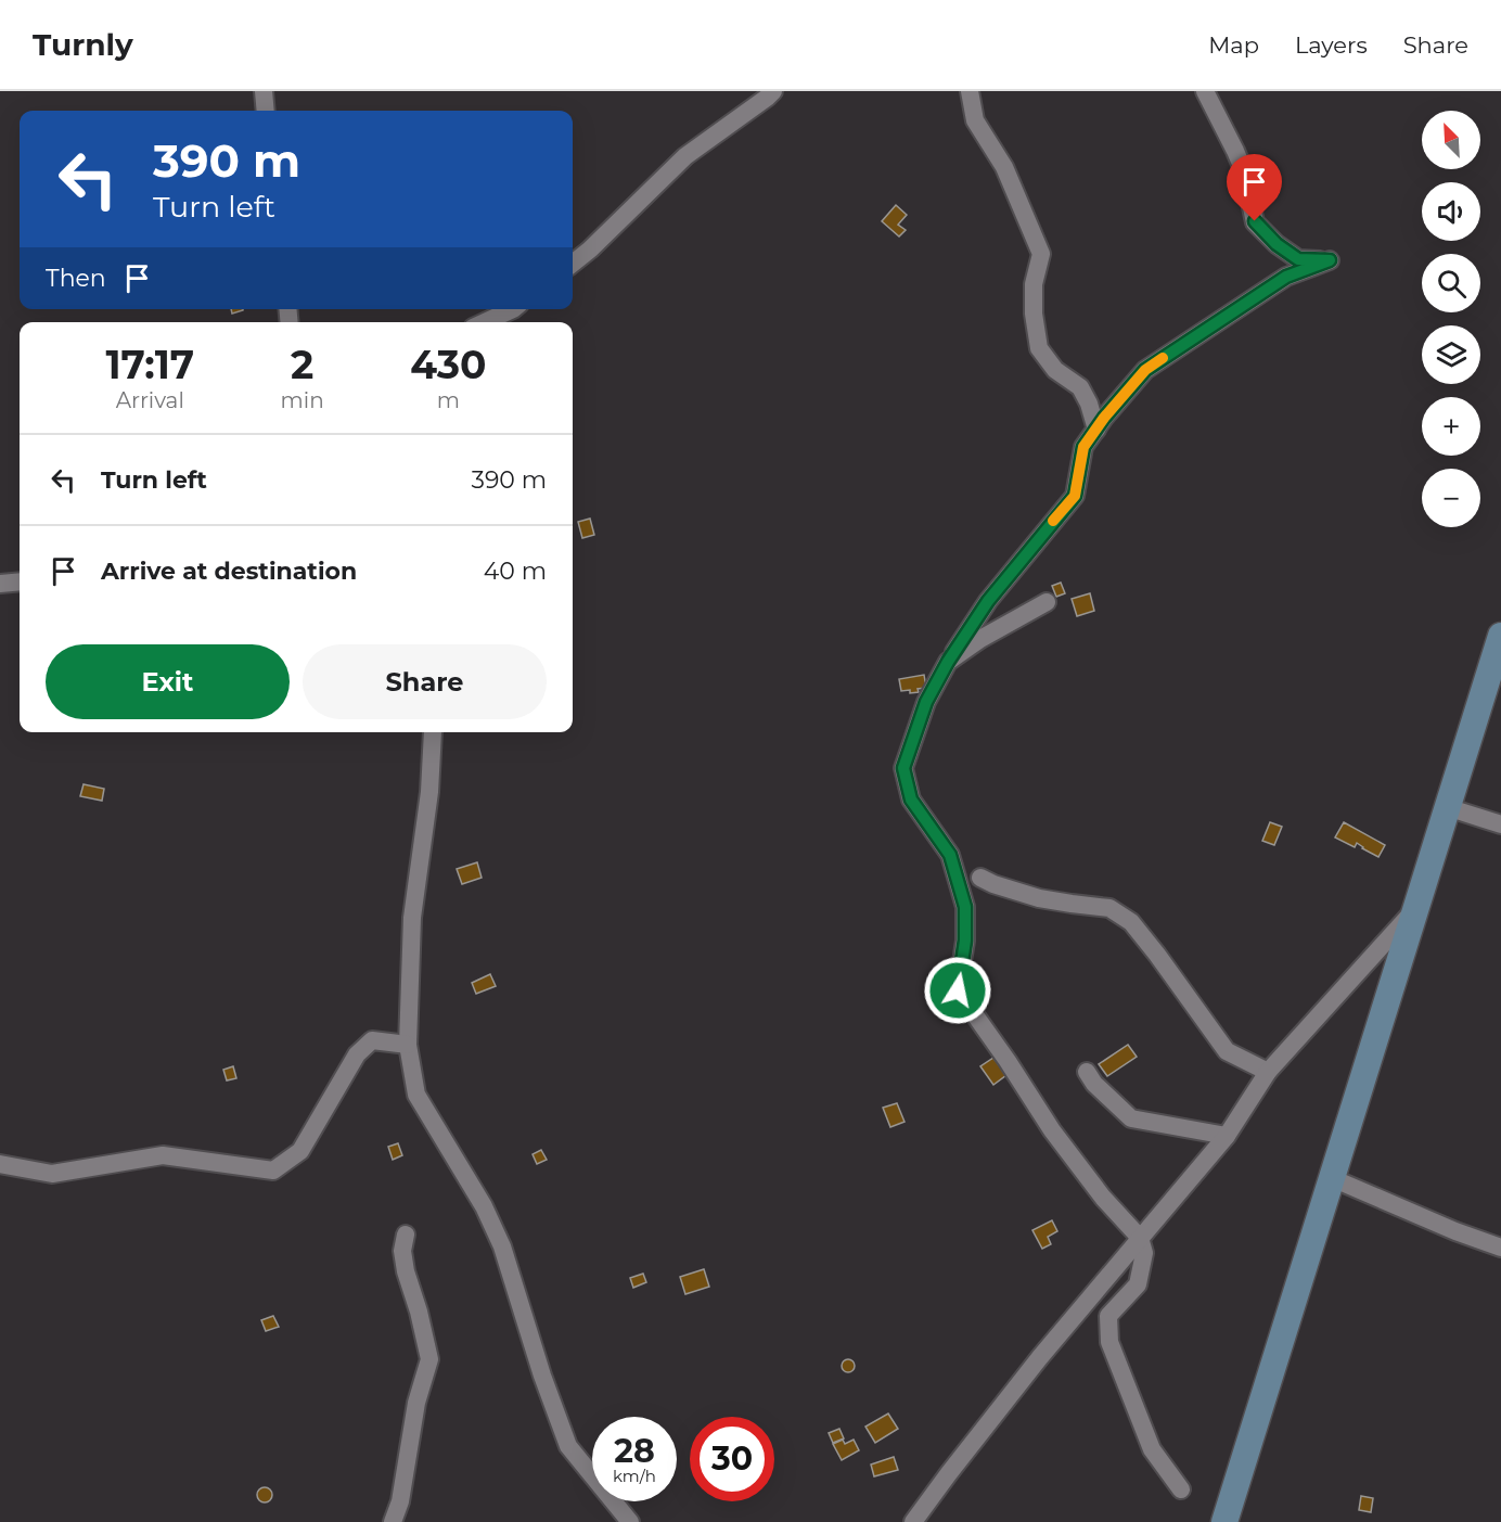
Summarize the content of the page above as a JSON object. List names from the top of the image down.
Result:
{
  "north": "top left",
  "page": {
    "header": "Turnly",
    "nav": ["Map", "Layers", "Share"],
    "map_buttons": ["+", "−"],
    "turn": ["390 m", "Turn left"],
    "then": "Then",
    "eta": [
      "17:17",
      "Arrival",
      "2",
      "min",
      "430",
      "m"
    ],
    "list": [
      {
        "name": "Turn left",
        "value": "390 m"
      },
      {
        "name": "Arrive at destination",
        "value": "40 m"
      }
    ],
    "buttons": ["Exit", "Share"],
    "speed": "28 km/h",
    "limit": "30"
  }
}
